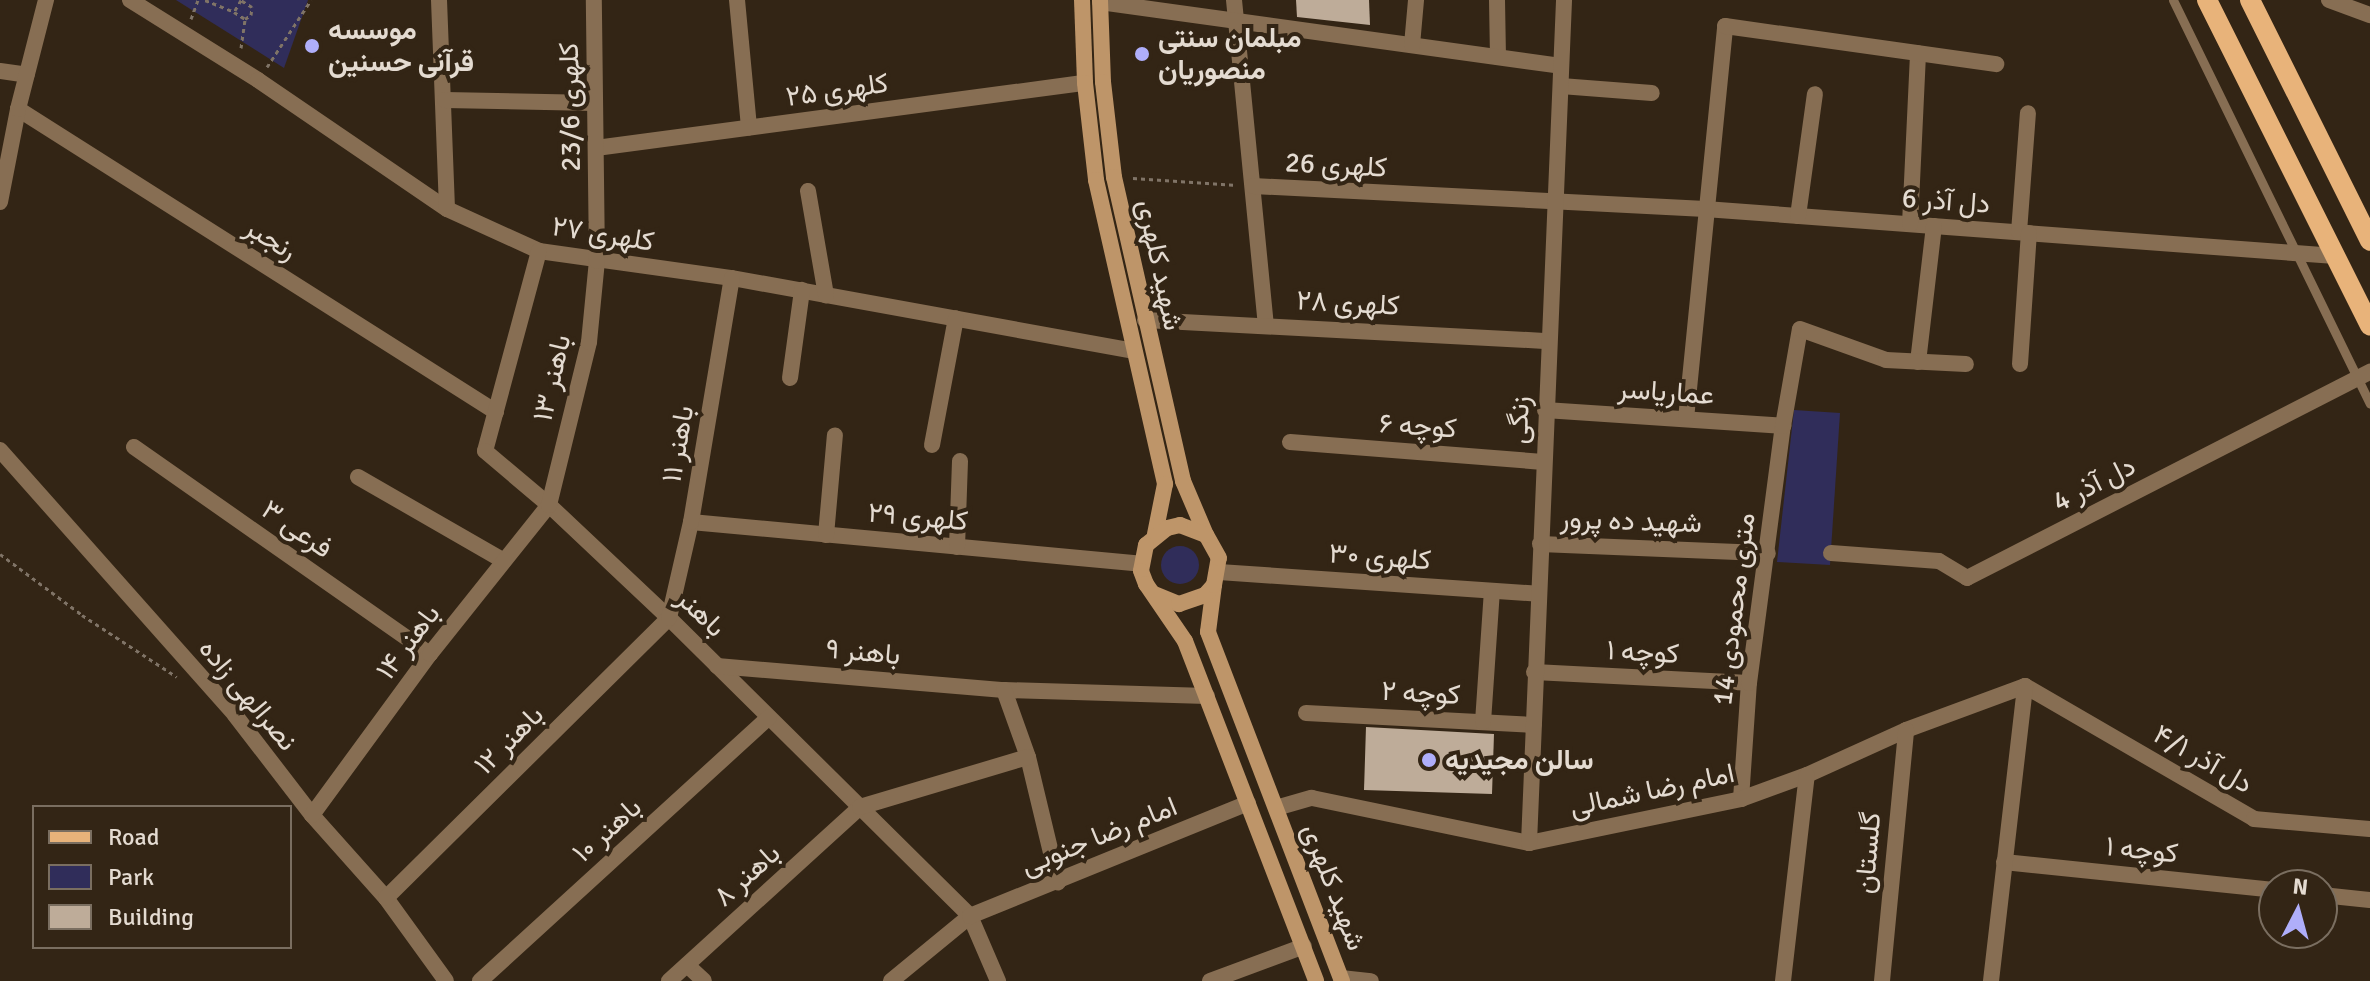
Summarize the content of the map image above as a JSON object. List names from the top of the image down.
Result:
{
  "streets": {
    "main road": ["شهید کلهری"],
    "street": [
      "کلهری ۲۵",
      "کلهری 23/6",
      "کلهری 26",
      "دل آذر 6",
      "کلهری ۲۷",
      "رنجبر",
      "کلهری ۲۸",
      "باهنر ۱۳",
      "عماریاسر",
      "زنگی",
      "۶ کوچه",
      "باهنر ۱۱",
      "دل آذر 4",
      "کلهری ۲۹",
      "شهید ده پرور",
      "فرعی ۳",
      "کلهری ۳۰",
      "14 متری محمودی",
      "باهنر",
      "باهنر ۱۴",
      "باهنر ۹",
      "۱ کوچه",
      "۲ کوچه",
      "نصرالهی زاده",
      "باهنر ۱۲",
      "دل آذر ۴/۱",
      "امام رضا شمالی",
      "باهنر ۱۰",
      "امام رضا جنوبی",
      "کوچه ۱",
      "گلستان",
      "باهنر ۸"
    ]
  },
  "crossings": [
    ["کلهری ۲۵", "کلهری 23/6"],
    ["کلهری ۲۵", "شهید کلهری"],
    ["کلهری 23/6", "کلهری ۲۷"],
    ["کلهری 23/6", "باهنر ۱۳"],
    ["کلهری 26", "دل آذر 6"],
    ["کلهری 26", "شهید کلهری"],
    ["کلهری 26", "زنگی"],
    ["دل آذر 6", "زنگی"],
    ["کلهری ۲۷", "شهید کلهری"],
    ["کلهری ۲۷", "باهنر ۱۳"],
    ["کلهری ۲۷", "باهنر ۱۱"],
    ["کلهری ۲۷", "باهنر"],
    ["رنجبر", "باهنر"],
    ["شهید کلهری", "کلهری ۲۸"],
    ["شهید کلهری", "کلهری ۲۹"],
    ["شهید کلهری", "کلهری ۳۰"],
    ["شهید کلهری", "باهنر ۹"],
    ["شهید کلهری", "امام رضا شمالی"],
    ["شهید کلهری", "امام رضا جنوبی"],
    ["کلهری ۲۸", "زنگی"],
    ["باهنر ۱۳", "باهنر"],
    ["باهنر ۱۳", "باهنر ۱۴"],
    ["عماریاسر", "زنگی"],
    ["عماریاسر", "14 متری محمودی"],
    ["زنگی", "۶ کوچه"],
    ["زنگی", "شهید ده پرور"],
    ["زنگی", "کلهری ۳۰"],
    ["زنگی", "۱ کوچه"],
    ["زنگی", "۲ کوچه"],
    ["زنگی", "امام رضا شمالی"],
    ["باهنر ۱۱", "کلهری ۲۹"],
    ["باهنر ۱۱", "باهنر"],
    ["باهنر ۱۱", "باهنر ۱۲"],
    ["کلهری ۲۹", "کلهری ۳۰"],
    ["شهید ده پرور", "14 متری محمودی"],
    ["فرعی ۳", "باهنر ۱۴"],
    ["14 متری محمودی", "۱ کوچه"],
    ["14 متری محمودی", "امام رضا شمالی"],
    ["باهنر", "باهنر ۱۴"],
    ["باهنر", "باهنر ۹"],
    ["باهنر", "باهنر ۱۲"],
    ["باهنر", "باهنر ۱۰"],
    ["باهنر", "امام رضا جنوبی"],
    ["باهنر", "باهنر ۸"],
    ["باهنر ۱۴", "نصرالهی زاده"],
    ["نصرالهی زاده", "باهنر ۱۲"],
    ["دل آذر ۴/۱", "امام رضا شمالی"],
    ["امام رضا شمالی", "گلستان"]
  ],
  "places": ["موسسه قرآنی حسنین", "مبلمان سنتی منصوریان", "سالن مجیدیه"],
  "legend": ["Road", "Park", "Building"],
  "north": "top"
}
